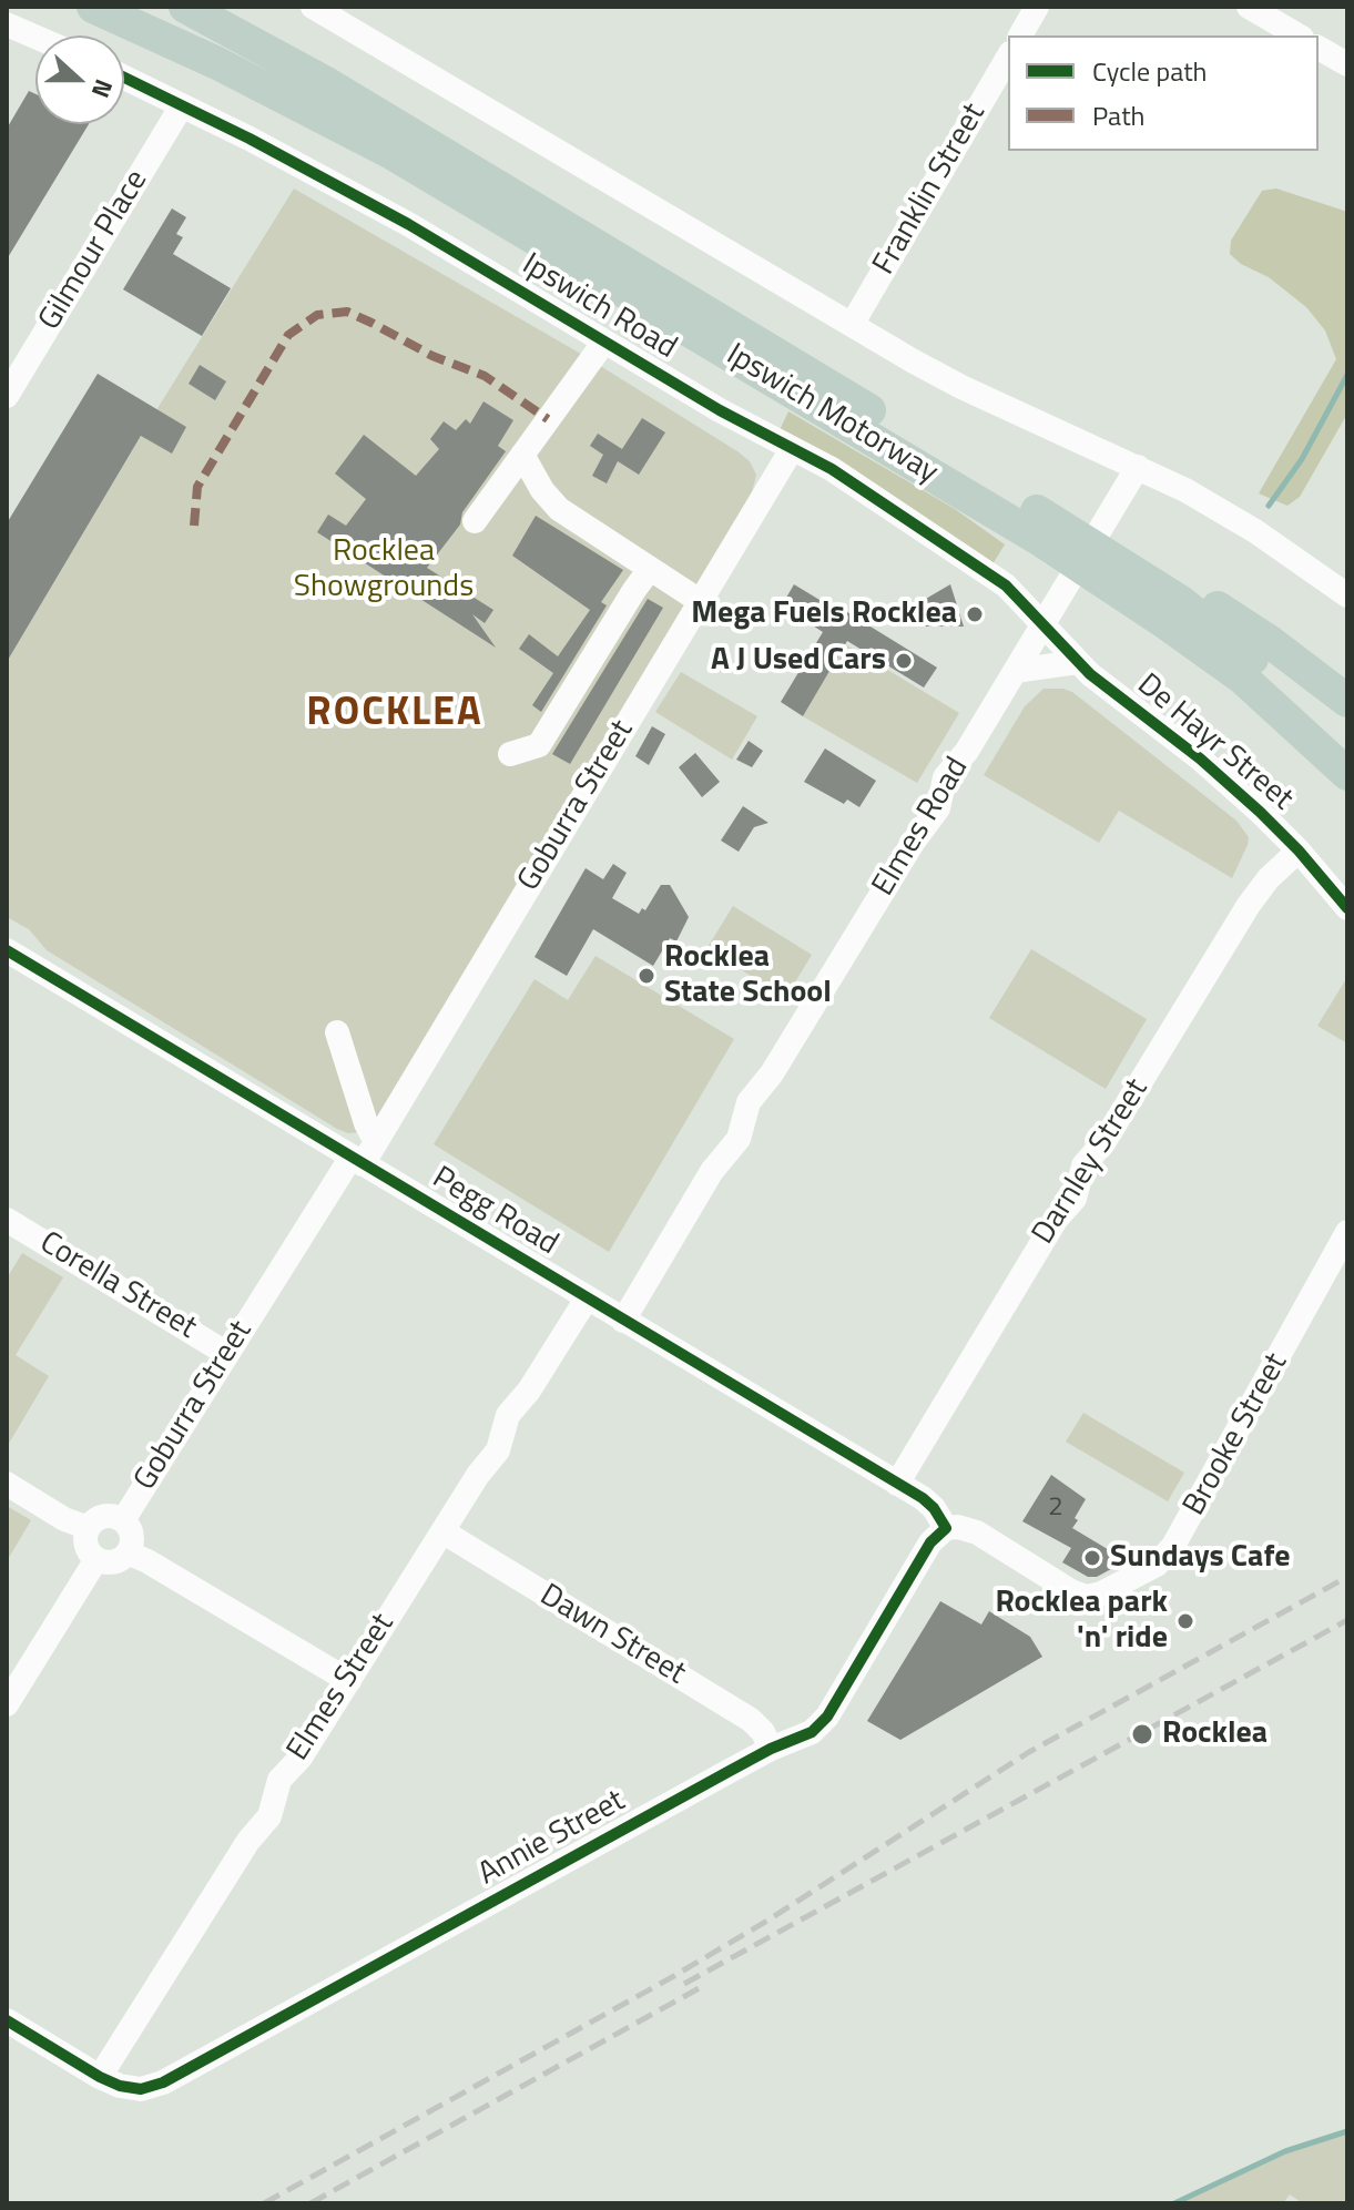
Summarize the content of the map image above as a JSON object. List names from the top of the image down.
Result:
{
  "streets": {
    "highway": ["Ipswich Motorway"],
    "street": [
      "Franklin Street",
      "Gilmour Place",
      "Ipswich Road",
      "De Hayr Street",
      "Goburra Street",
      "Elmes Road",
      "Darnley Street",
      "Pegg Road",
      "Corella Street",
      "Brooke Street",
      "Dawn Street",
      "Elmes Street",
      "Annie Street"
    ]
  },
  "crossings": [
    ["Gilmour Place", "Ipswich Road"],
    ["Ipswich Road", "De Hayr Street"],
    ["Ipswich Road", "Goburra Street"],
    ["Ipswich Road", "Elmes Road"],
    ["De Hayr Street", "Elmes Road"],
    ["De Hayr Street", "Darnley Street"],
    ["Goburra Street", "Pegg Road"],
    ["Goburra Street", "Corella Street"],
    ["Elmes Road", "Pegg Road"],
    ["Darnley Street", "Pegg Road"],
    ["Pegg Road", "Brooke Street"],
    ["Pegg Road", "Elmes Street"],
    ["Pegg Road", "Annie Street"],
    ["Brooke Street", "Annie Street"],
    ["Dawn Street", "Elmes Street"],
    ["Dawn Street", "Annie Street"],
    ["Elmes Street", "Annie Street"]
  ],
  "districts": ["ROCKLEA"],
  "parks": ["Rocklea Showgrounds"],
  "places": [
    "Mega Fuels Rocklea",
    "A J Used Cars",
    "Rocklea State School",
    "Sundays Cafe",
    "Rocklea park 'n' ride",
    "Rocklea"
  ],
  "house_numbers": ["2"],
  "legend": ["Cycle path", "Path"],
  "north": "right"
}
